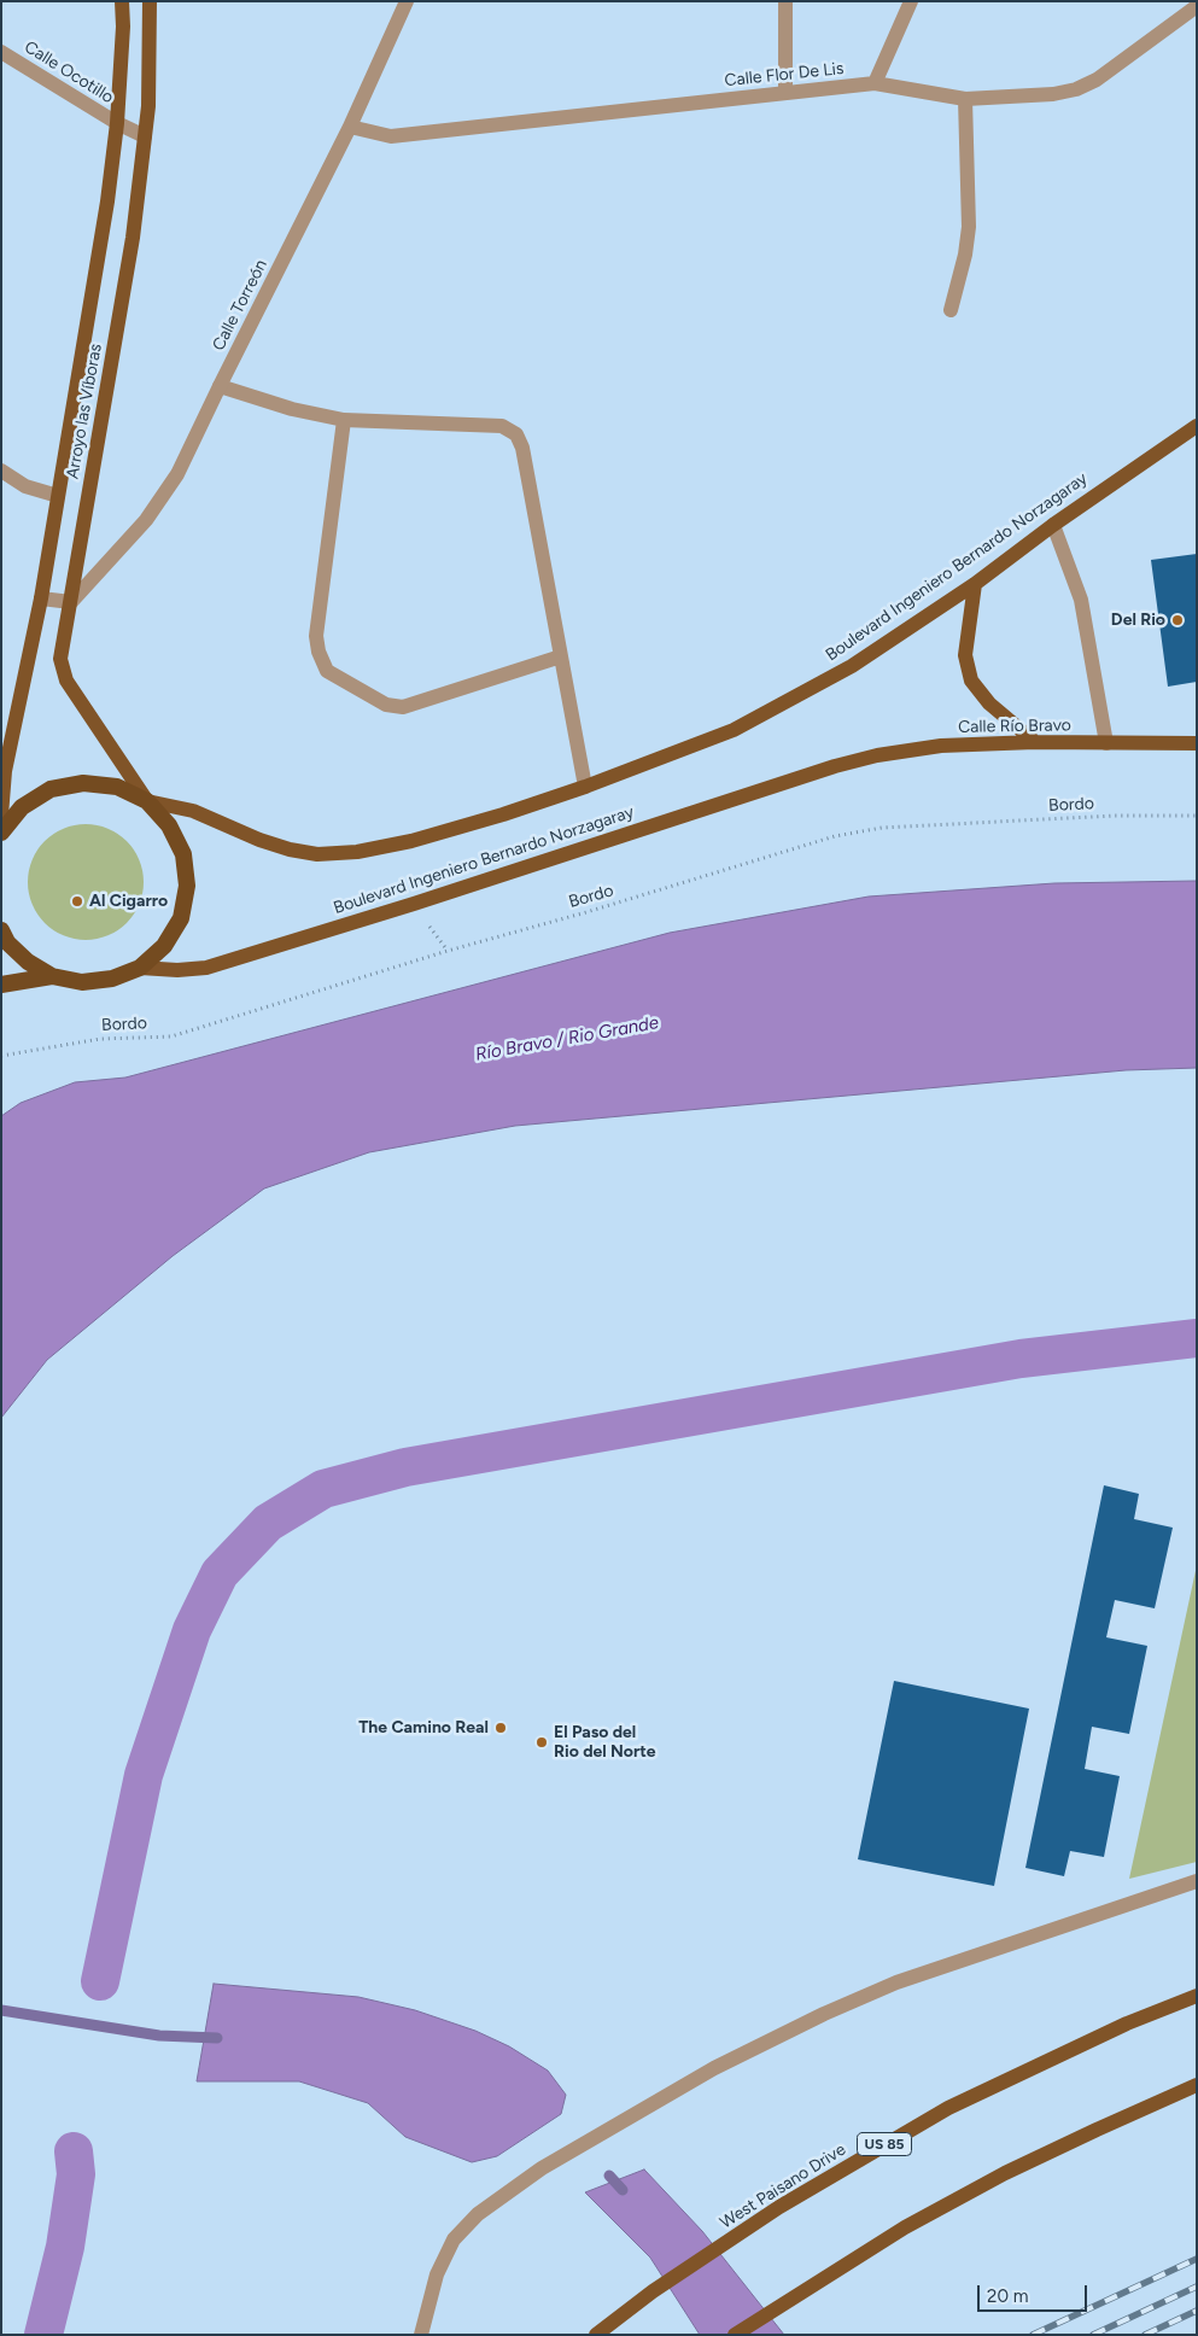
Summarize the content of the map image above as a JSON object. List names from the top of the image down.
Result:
{
  "streets": {
    "main road": [
      "Arroyo las Víboras",
      "Boulevard Ingeniero Bernardo Norzagaray",
      "Calle Río Bravo",
      "US 85",
      "West Paisano Drive"
    ],
    "street": ["Calle Ocotillo", "Calle Flor De Lis", "Calle Torreón"],
    "path": ["Bordo"]
  },
  "crossings": [
    ["Calle Ocotillo", "Arroyo las Víboras"],
    ["Calle Flor De Lis", "Calle Torreón"],
    ["Calle Torreón", "Arroyo las Víboras"],
    ["Arroyo las Víboras", "Boulevard Ingeniero Bernardo Norzagaray"],
    ["Boulevard Ingeniero Bernardo Norzagaray", "Calle Río Bravo"]
  ],
  "water": ["Río Bravo / Rio Grande"],
  "places": [
    "Del Rio",
    "Al Cigarro",
    "The Camino Real",
    "El Paso del Rio del Norte"
  ],
  "scale_bar": "20 m"
}
